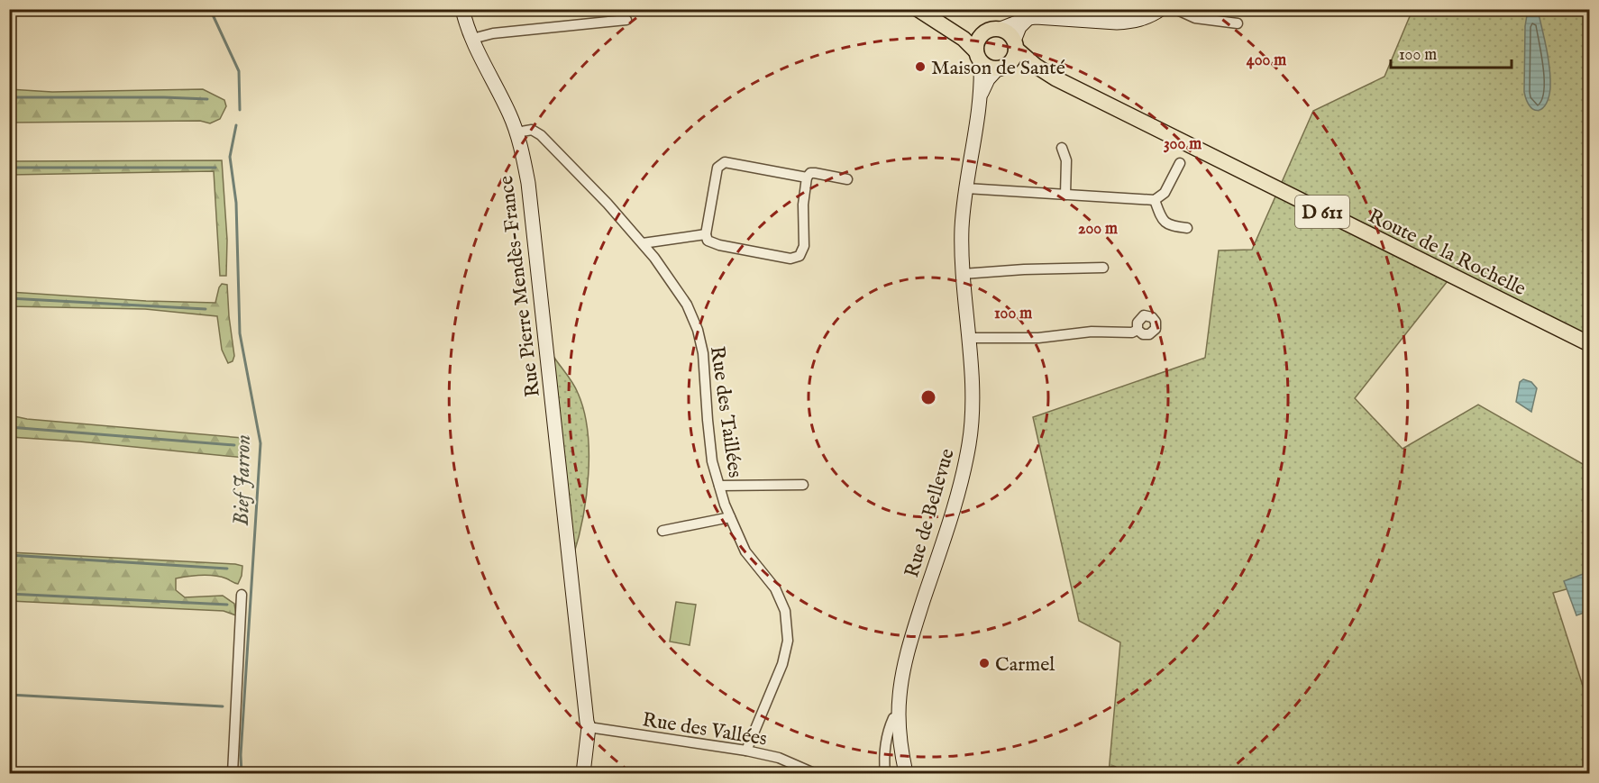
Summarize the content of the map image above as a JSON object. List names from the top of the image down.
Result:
{
  "streets": {
    "main road": ["D 611", "Route de la Rochelle"],
    "street": [
      "Rue Pierre Mendès-France",
      "Rue des Taillées",
      "Rue de Bellevue",
      "Rue des Vallées"
    ]
  },
  "crossings": [
    ["D 611", "Route de la Rochelle"],
    ["D 611", "Rue de Bellevue"],
    ["Rue Pierre Mendès-France", "Rue des Taillées"],
    ["Rue Pierre Mendès-France", "Rue des Vallées"],
    ["Rue des Taillées", "Rue des Vallées"]
  ],
  "water": ["Bief Jarron"],
  "places": ["Maison de Santé", "Carmel"],
  "scale_bar": "100 m",
  "rings": [
    "400 m",
    "300 m",
    "200 m",
    "100 m"
  ]
}
